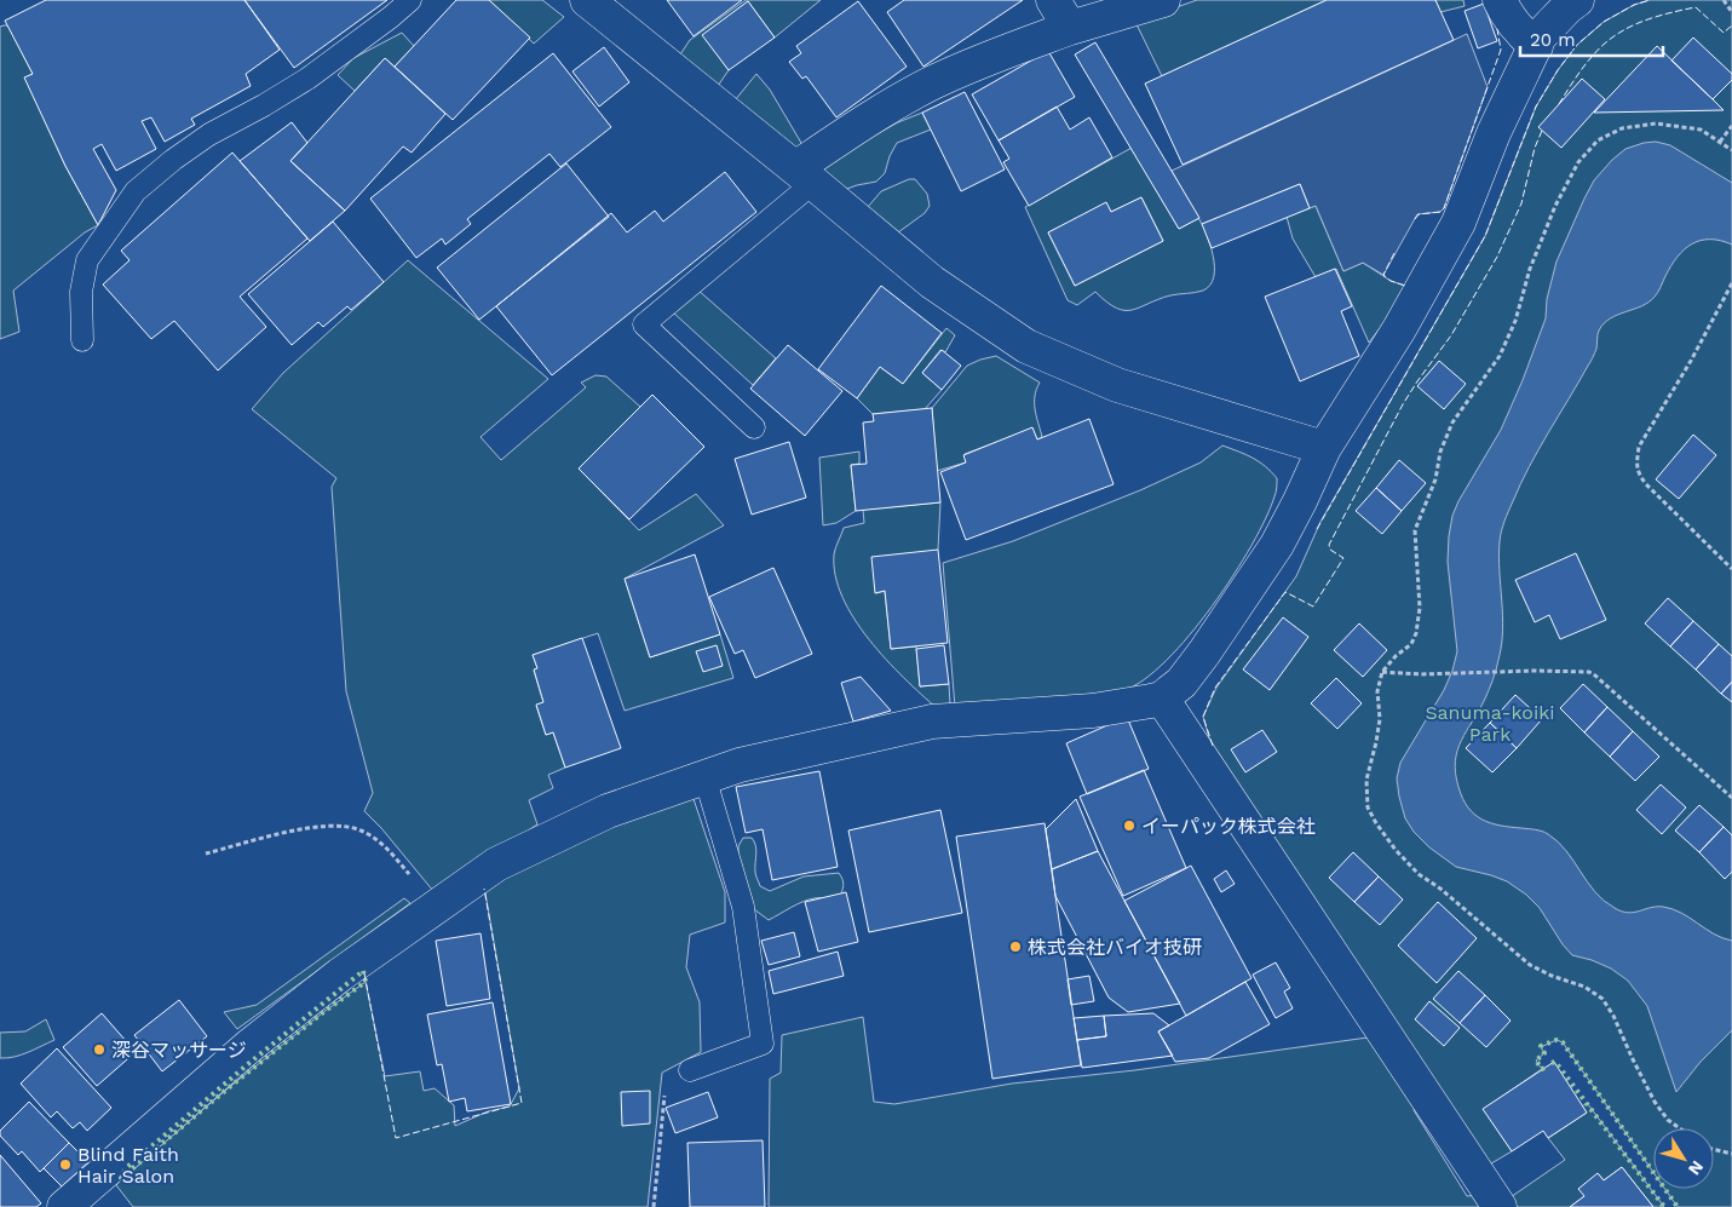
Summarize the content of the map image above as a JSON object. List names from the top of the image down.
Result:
{
  "parks": ["Sanuma-koiki Park"],
  "places": [
    "イーパック株式会社",
    "株式会社バイオ技研",
    "深谷マッサージ",
    "Blind Faith Hair Salon"
  ],
  "scale_bar": "20 m",
  "north": "bottom right"
}
